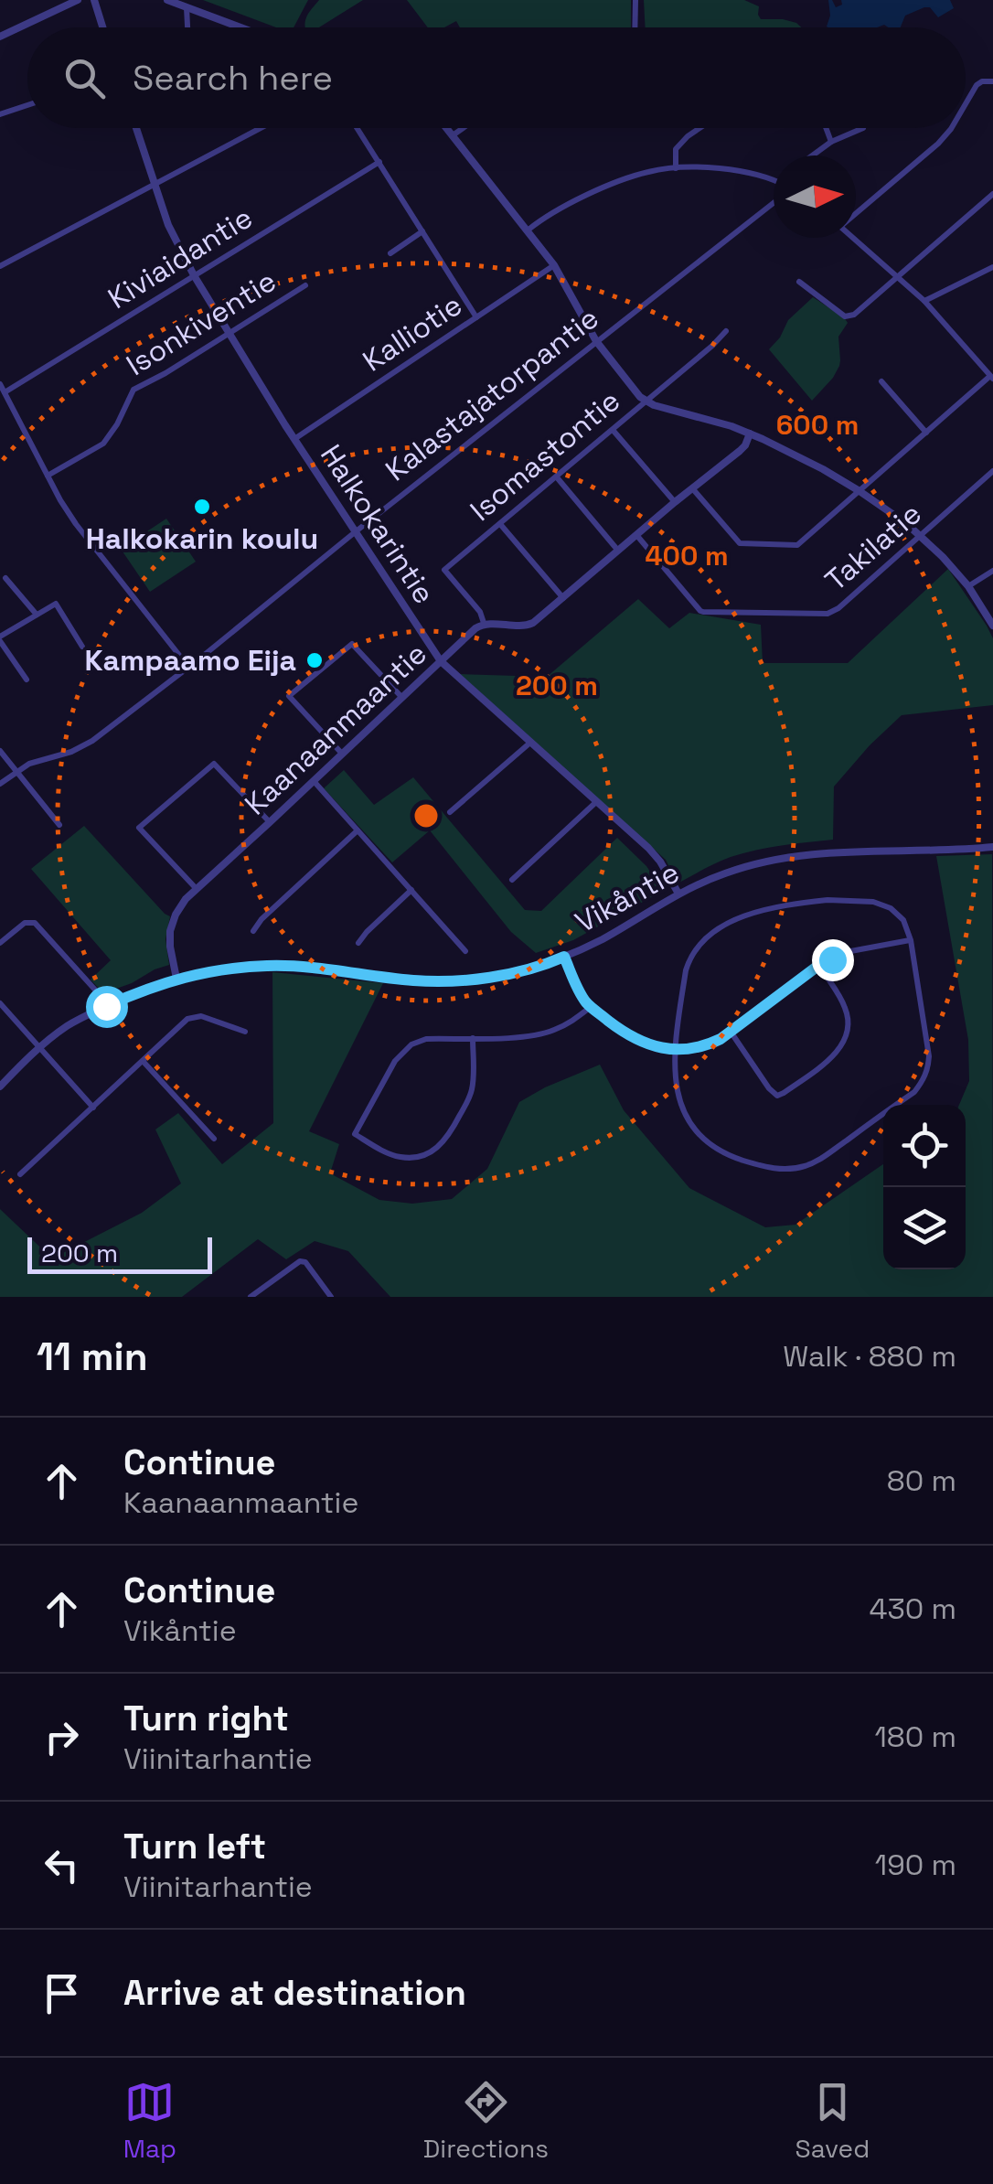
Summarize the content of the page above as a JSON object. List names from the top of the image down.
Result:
{
  "streets": {
    "street": [
      "Kiviaidantie",
      "Isonkiventie",
      "Kalliotie",
      "Kalastajatorpantie",
      "Isomastontie",
      "Halkokarintie",
      "Takilatie",
      "Kaanaanmaantie",
      "Vikåntie"
    ]
  },
  "crossings": [
    ["Kiviaidantie", "Halkokarintie"],
    ["Isonkiventie", "Halkokarintie"],
    ["Kalliotie", "Halkokarintie"],
    ["Kalastajatorpantie", "Halkokarintie"],
    ["Isomastontie", "Kaanaanmaantie"],
    ["Halkokarintie", "Kaanaanmaantie"],
    ["Halkokarintie", "Vikåntie"],
    ["Kaanaanmaantie", "Vikåntie"]
  ],
  "places": ["Halkokarin koulu", "Kampaamo Eija"],
  "scale_bar": "200 m",
  "north": "right",
  "page": {
    "search": "Search here",
    "scale": "200 m",
    "heading": ["11 min", "Walk · 880 m"],
    "list": [
      ["Continue", "Kaanaanmaantie", "80 m"],
      ["Continue", "Vikåntie", "430 m"],
      ["Turn right", "Viinitarhantie", "180 m"],
      ["Turn left", "Viinitarhantie", "190 m"],
      "Arrive at destination"
    ],
    "nav": ["Map", "Directions", "Saved"]
  },
  "rings": ["600 m", "400 m", "200 m"]
}
